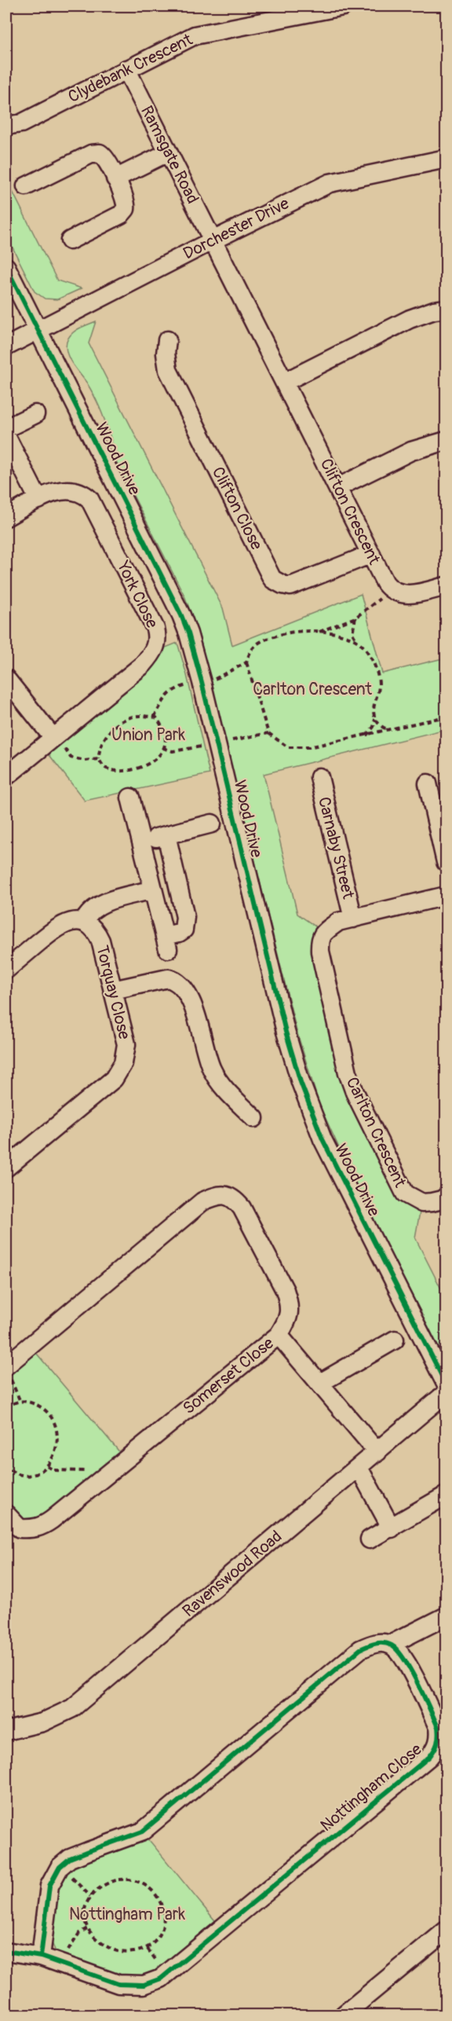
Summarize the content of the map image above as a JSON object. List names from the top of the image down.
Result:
{
  "streets": {
    "street": [
      "Clydebank Crescent",
      "Ramsgate Road",
      "Dorchester Drive",
      "Wood Drive",
      "Clifton Close",
      "Clifton Crescent",
      "York Close",
      "Carnaby Street",
      "Torquay Close",
      "Carlton Crescent",
      "Somerset Close",
      "Ravenswood Road",
      "Nottingham Close"
    ]
  },
  "crossings": [
    ["Clydebank Crescent", "Ramsgate Road"],
    ["Ramsgate Road", "Dorchester Drive"],
    ["Ramsgate Road", "Clifton Crescent"],
    ["Dorchester Drive", "Wood Drive"],
    ["Dorchester Drive", "Clifton Crescent"],
    ["Clifton Close", "Clifton Crescent"],
    ["Carnaby Street", "Carlton Crescent"]
  ],
  "parks": ["Carlton Crescent", "Union Park", "Nottingham Park"]
}
